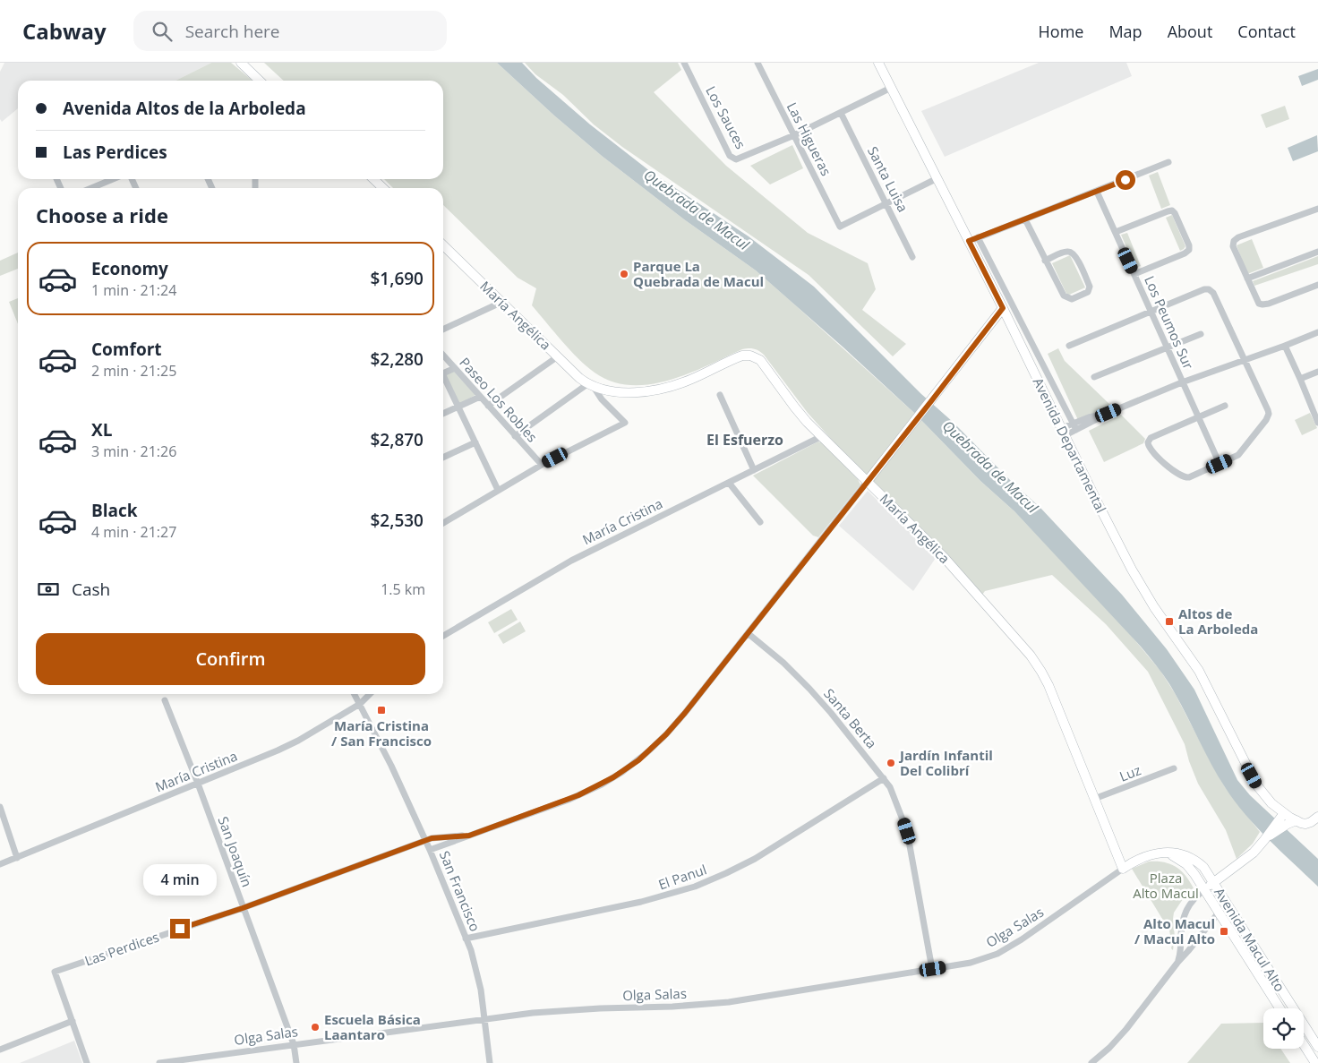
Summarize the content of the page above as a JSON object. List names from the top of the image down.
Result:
{
  "streets": {
    "street": [
      "Los Sauces",
      "Las Higueras",
      "Santa Luisa",
      "María Angélica",
      "Los Peumos Sur",
      "Paseo Los Robles",
      "Avenida Departamental",
      "María Cristina",
      "Santa Berta",
      "Luz",
      "San Joaquín",
      "El Panul",
      "San Francisco",
      "Olga Salas",
      "Avenida Macul Alto",
      "Las Perdices"
    ]
  },
  "crossings": [
    ["Los Sauces", "Las Higueras"],
    ["Las Higueras", "Santa Luisa"],
    ["María Angélica", "Paseo Los Robles"],
    ["María Angélica", "María Cristina"],
    ["María Angélica", "Luz"],
    ["María Angélica", "Olga Salas"],
    ["María Angélica", "Avenida Macul Alto"],
    ["María Angélica", "Las Perdices"],
    ["Avenida Departamental", "Las Perdices"],
    ["María Cristina", "San Joaquín"],
    ["María Cristina", "San Francisco"],
    ["Santa Berta", "El Panul"],
    ["Santa Berta", "Olga Salas"],
    ["Santa Berta", "Las Perdices"],
    ["San Joaquín", "Olga Salas"],
    ["San Joaquín", "Las Perdices"],
    ["El Panul", "San Francisco"],
    ["San Francisco", "Olga Salas"],
    ["San Francisco", "Las Perdices"],
    ["Olga Salas", "Avenida Macul Alto"]
  ],
  "districts": ["El Esfuerzo"],
  "water": ["Quebrada de Macul"],
  "parks": ["Plaza Alto Macul"],
  "places": {
    "other": ["Parque La Quebrada de Macul", "Jardín Infantil Del Colibrí", "Escuela Básica Laantaro"],
    "transit": ["Altos de La Arboleda", "María Cristina / San Francisco", "Alto Macul / Macul Alto"]
  },
  "page": {
    "header": "Cabway",
    "search": "Search here",
    "nav": [
      "Home",
      "Map",
      "About",
      "Contact"
    ],
    "banner": ["Avenida Altos de la Arboleda", "Las Perdices"],
    "heading": "Choose a ride",
    "list": [
      {
        "name": "Economy",
        "note": "1 min · 21:24",
        "value": "$1,690"
      },
      {
        "name": "Comfort",
        "note": "2 min · 21:25",
        "value": "$2,280"
      },
      {
        "name": "XL",
        "note": "3 min · 21:26",
        "value": "$2,870"
      },
      {
        "name": "Black",
        "note": "4 min · 21:27",
        "value": "$2,530"
      }
    ],
    "pay": ["Cash", "1.5 km"],
    "buttons": "Confirm",
    "bubble": "4 min"
  }
}
